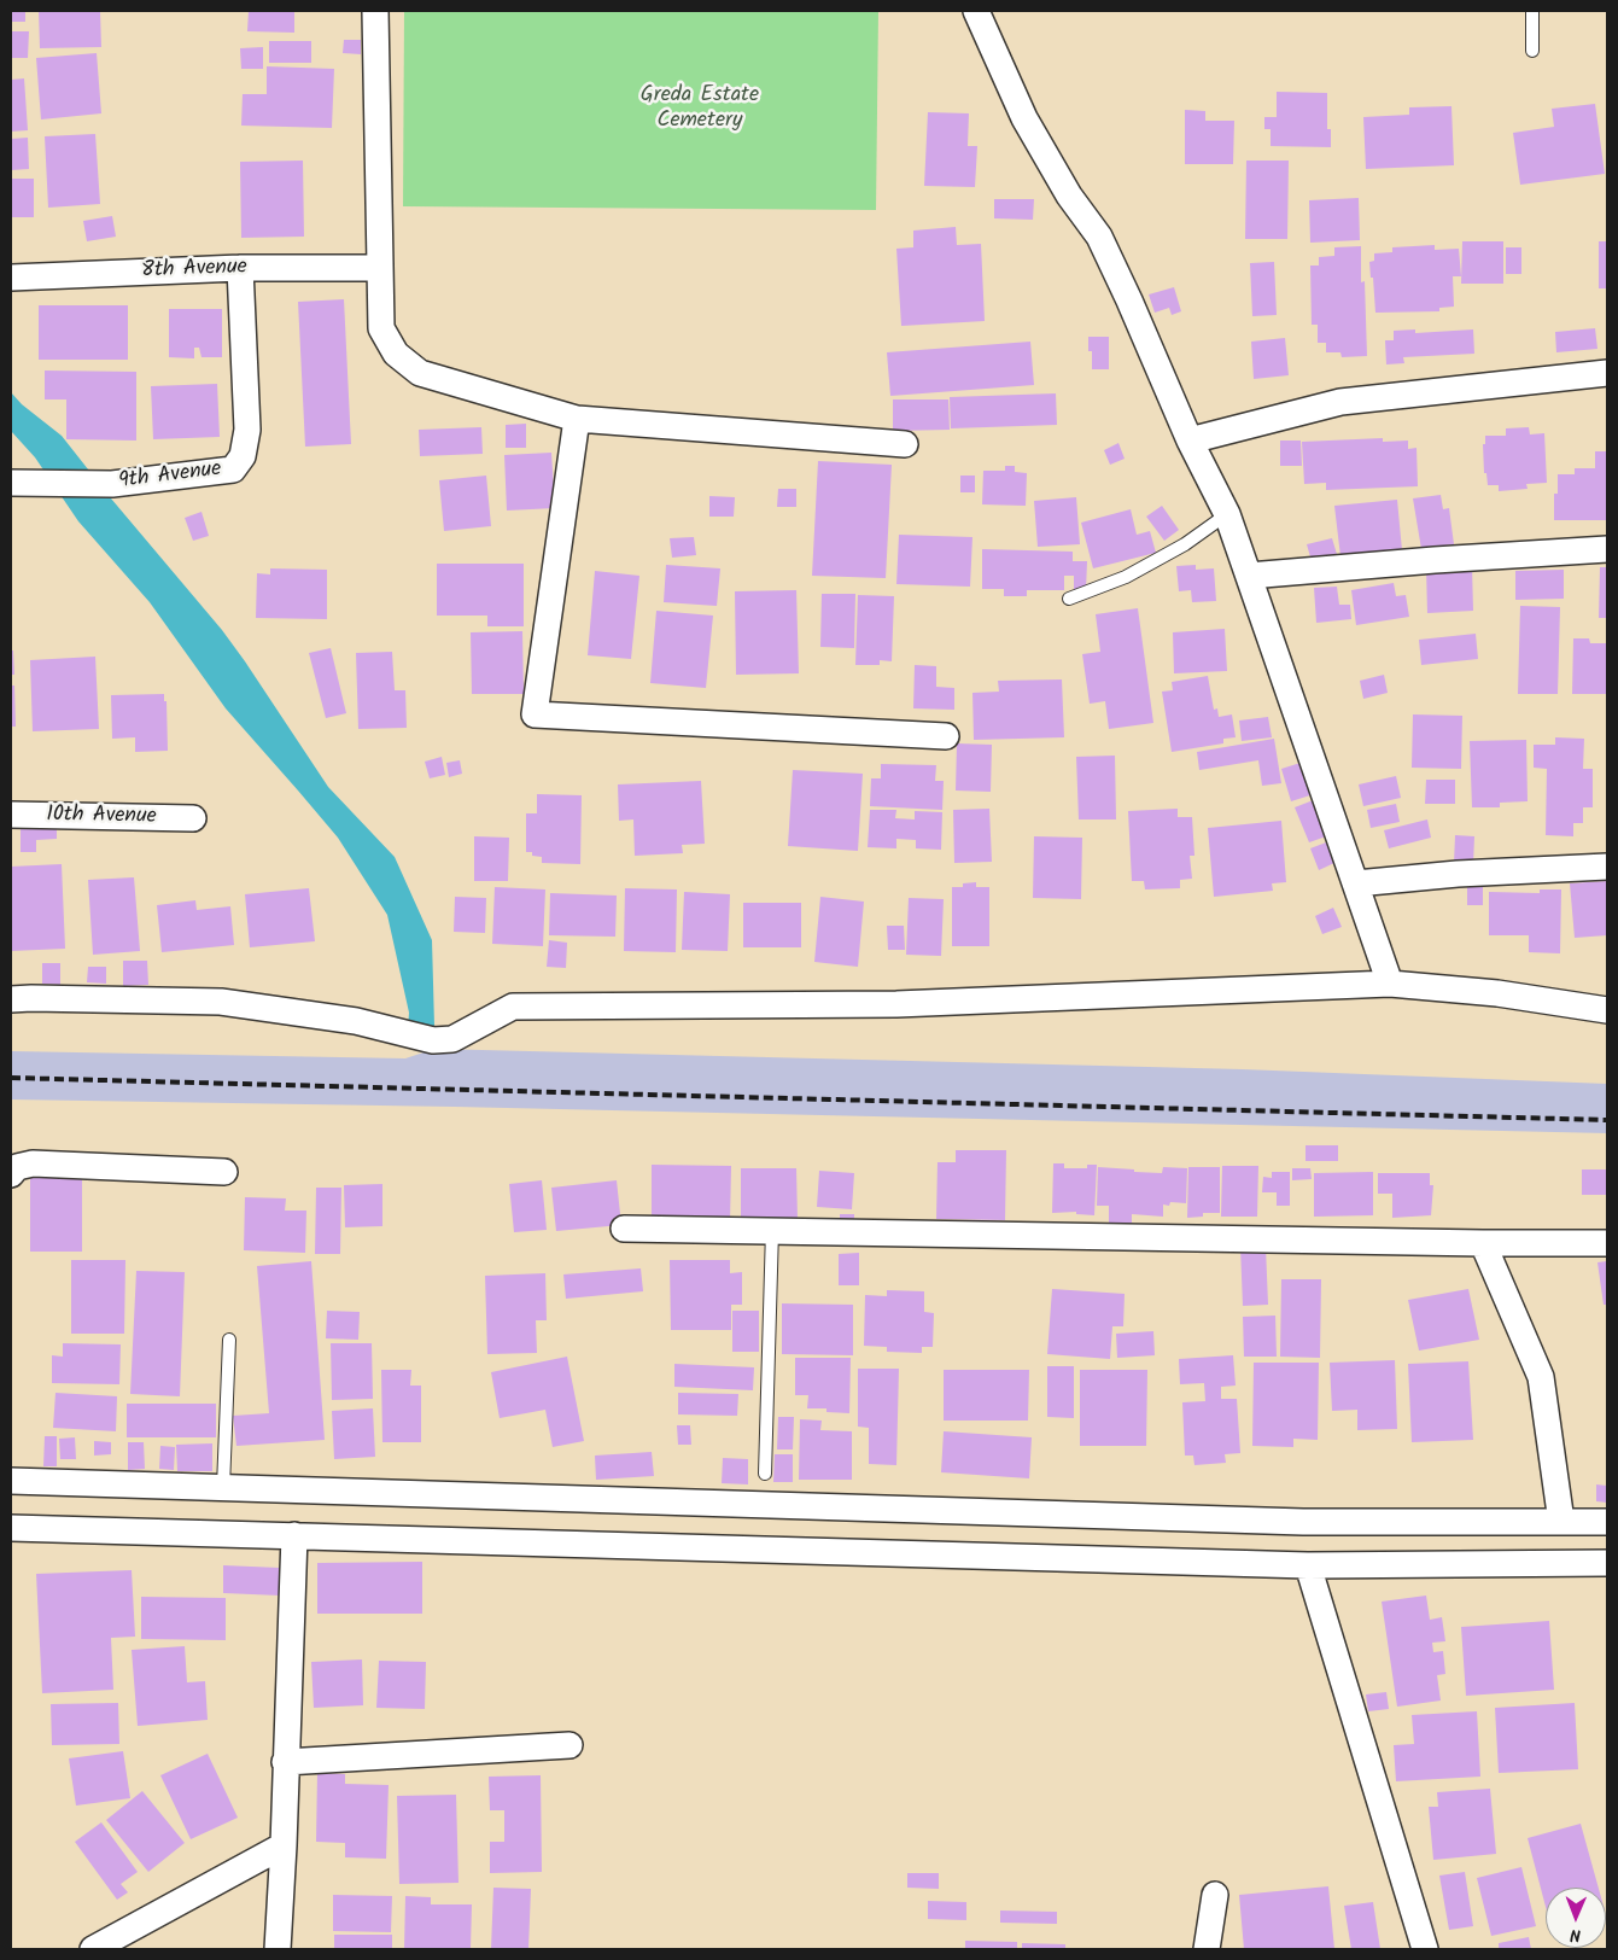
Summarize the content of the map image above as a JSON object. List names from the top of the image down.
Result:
{
  "streets": {
    "street": ["8th Avenue", "9th Avenue", "10th Avenue"]
  },
  "crossings": [
    ["8th Avenue", "9th Avenue"]
  ],
  "parks": ["Greda Estate Cemetery"],
  "north": "bottom"
}
